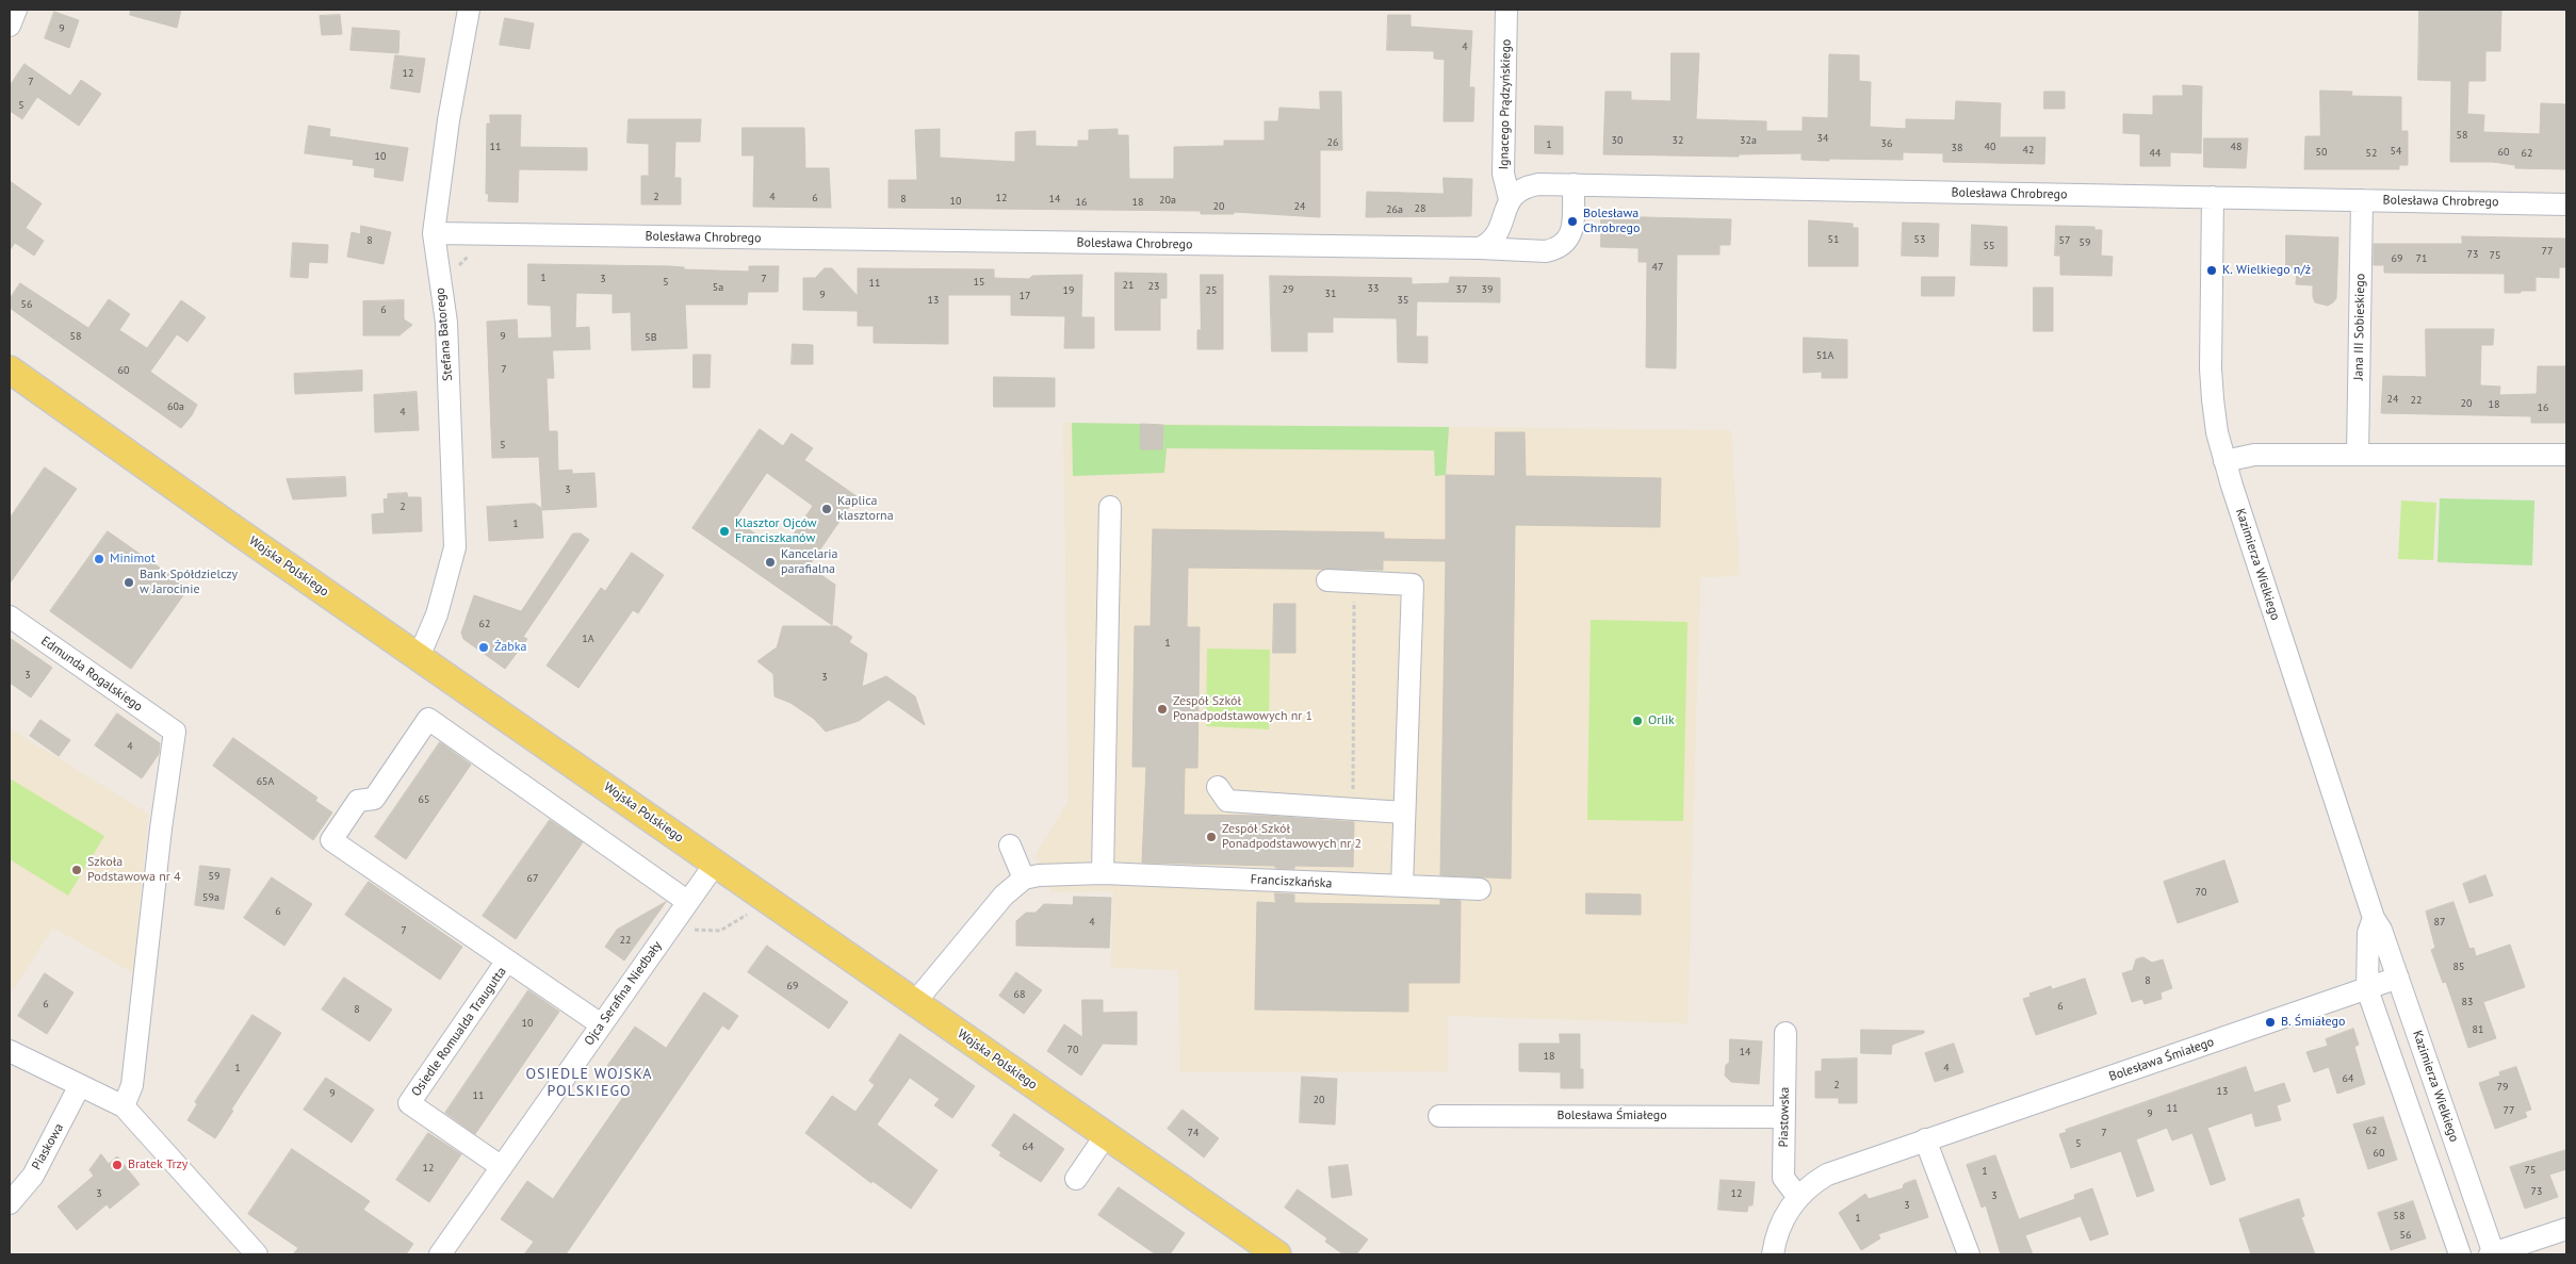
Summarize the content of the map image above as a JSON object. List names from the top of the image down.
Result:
{
  "streets": {
    "main road": ["Wojska Polskiego"],
    "street": [
      "Ignacego Prądzyńskiego",
      "Bolesława Chrobrego",
      "Jana III Sobieskiego",
      "Stefana Batorego",
      "Kazimierza Wielkiego",
      "Edmunda Rogalskiego",
      "Franciszkańska",
      "Ojca Serafina Niedbały",
      "Osiedle Romualda Traugutta",
      "Bolesława Śmiałego",
      "Piastowska",
      "Piaskowa"
    ]
  },
  "crossings": [
    ["Ignacego Prądzyńskiego", "Bolesława Chrobrego"],
    ["Bolesława Chrobrego", "Jana III Sobieskiego"],
    ["Bolesława Chrobrego", "Stefana Batorego"],
    ["Bolesława Chrobrego", "Kazimierza Wielkiego"],
    ["Stefana Batorego", "Wojska Polskiego"],
    ["Kazimierza Wielkiego", "Bolesława Śmiałego"],
    ["Wojska Polskiego", "Ojca Serafina Niedbały"],
    ["Ojca Serafina Niedbały", "Osiedle Romualda Traugutta"],
    ["Bolesława Śmiałego", "Piastowska"]
  ],
  "districts": ["OSIEDLE WOJSKA POLSKIEGO"],
  "places": [
    "Bolesława Chrobrego",
    "K. Wielkiego n/ż",
    "Kaplica klasztorna",
    "Klasztor Ojców Franciszkanów",
    "Minimot",
    "Kancelaria parafialna",
    "Bank Spółdzielczy w Jarocinie",
    "Żabka",
    "Zespół Szkół Ponadpodstawowych nr 1",
    "Orlik",
    "Zespół Szkół Ponadpodstawowych nr 2",
    "Szkoła Podstawowa nr 4",
    "B. Śmiałego",
    "Bratek Trzy"
  ],
  "house_numbers": [
    "9",
    "4",
    "12",
    "7",
    "5",
    "58",
    "34",
    "30",
    "32",
    "32a",
    "26",
    "36",
    "1",
    "11",
    "40",
    "48",
    "38",
    "42",
    "54",
    "50",
    "60",
    "44",
    "52",
    "62",
    "10",
    "2",
    "4",
    "6",
    "12",
    "8",
    "14",
    "20a",
    "10",
    "16",
    "18",
    "20",
    "24",
    "28",
    "26a",
    "51",
    "53",
    "8",
    "57",
    "59",
    "55",
    "77",
    "73",
    "75",
    "69",
    "71",
    "47",
    "1",
    "3",
    "7",
    "5",
    "15",
    "11",
    "21",
    "23",
    "5a",
    "33",
    "29",
    "37",
    "39",
    "19",
    "25",
    "31",
    "9",
    "17",
    "13",
    "35",
    "56",
    "6",
    "58",
    "9",
    "5B",
    "51A",
    "7",
    "60",
    "24",
    "22",
    "20",
    "18",
    "60a",
    "16",
    "4",
    "5",
    "3",
    "2",
    "1",
    "62",
    "1A",
    "1",
    "3",
    "3",
    "4",
    "65A",
    "65",
    "59",
    "67",
    "70",
    "59a",
    "6",
    "4",
    "87",
    "7",
    "22",
    "85",
    "8",
    "69",
    "68",
    "83",
    "6",
    "6",
    "8",
    "10",
    "81",
    "70",
    "14",
    "18",
    "1",
    "4",
    "64",
    "2",
    "79",
    "13",
    "9",
    "11",
    "20",
    "11",
    "77",
    "9",
    "62",
    "74",
    "7",
    "5",
    "64",
    "60",
    "12",
    "75",
    "1",
    "73",
    "3",
    "12",
    "3",
    "3",
    "58",
    "1",
    "56"
  ]
}
